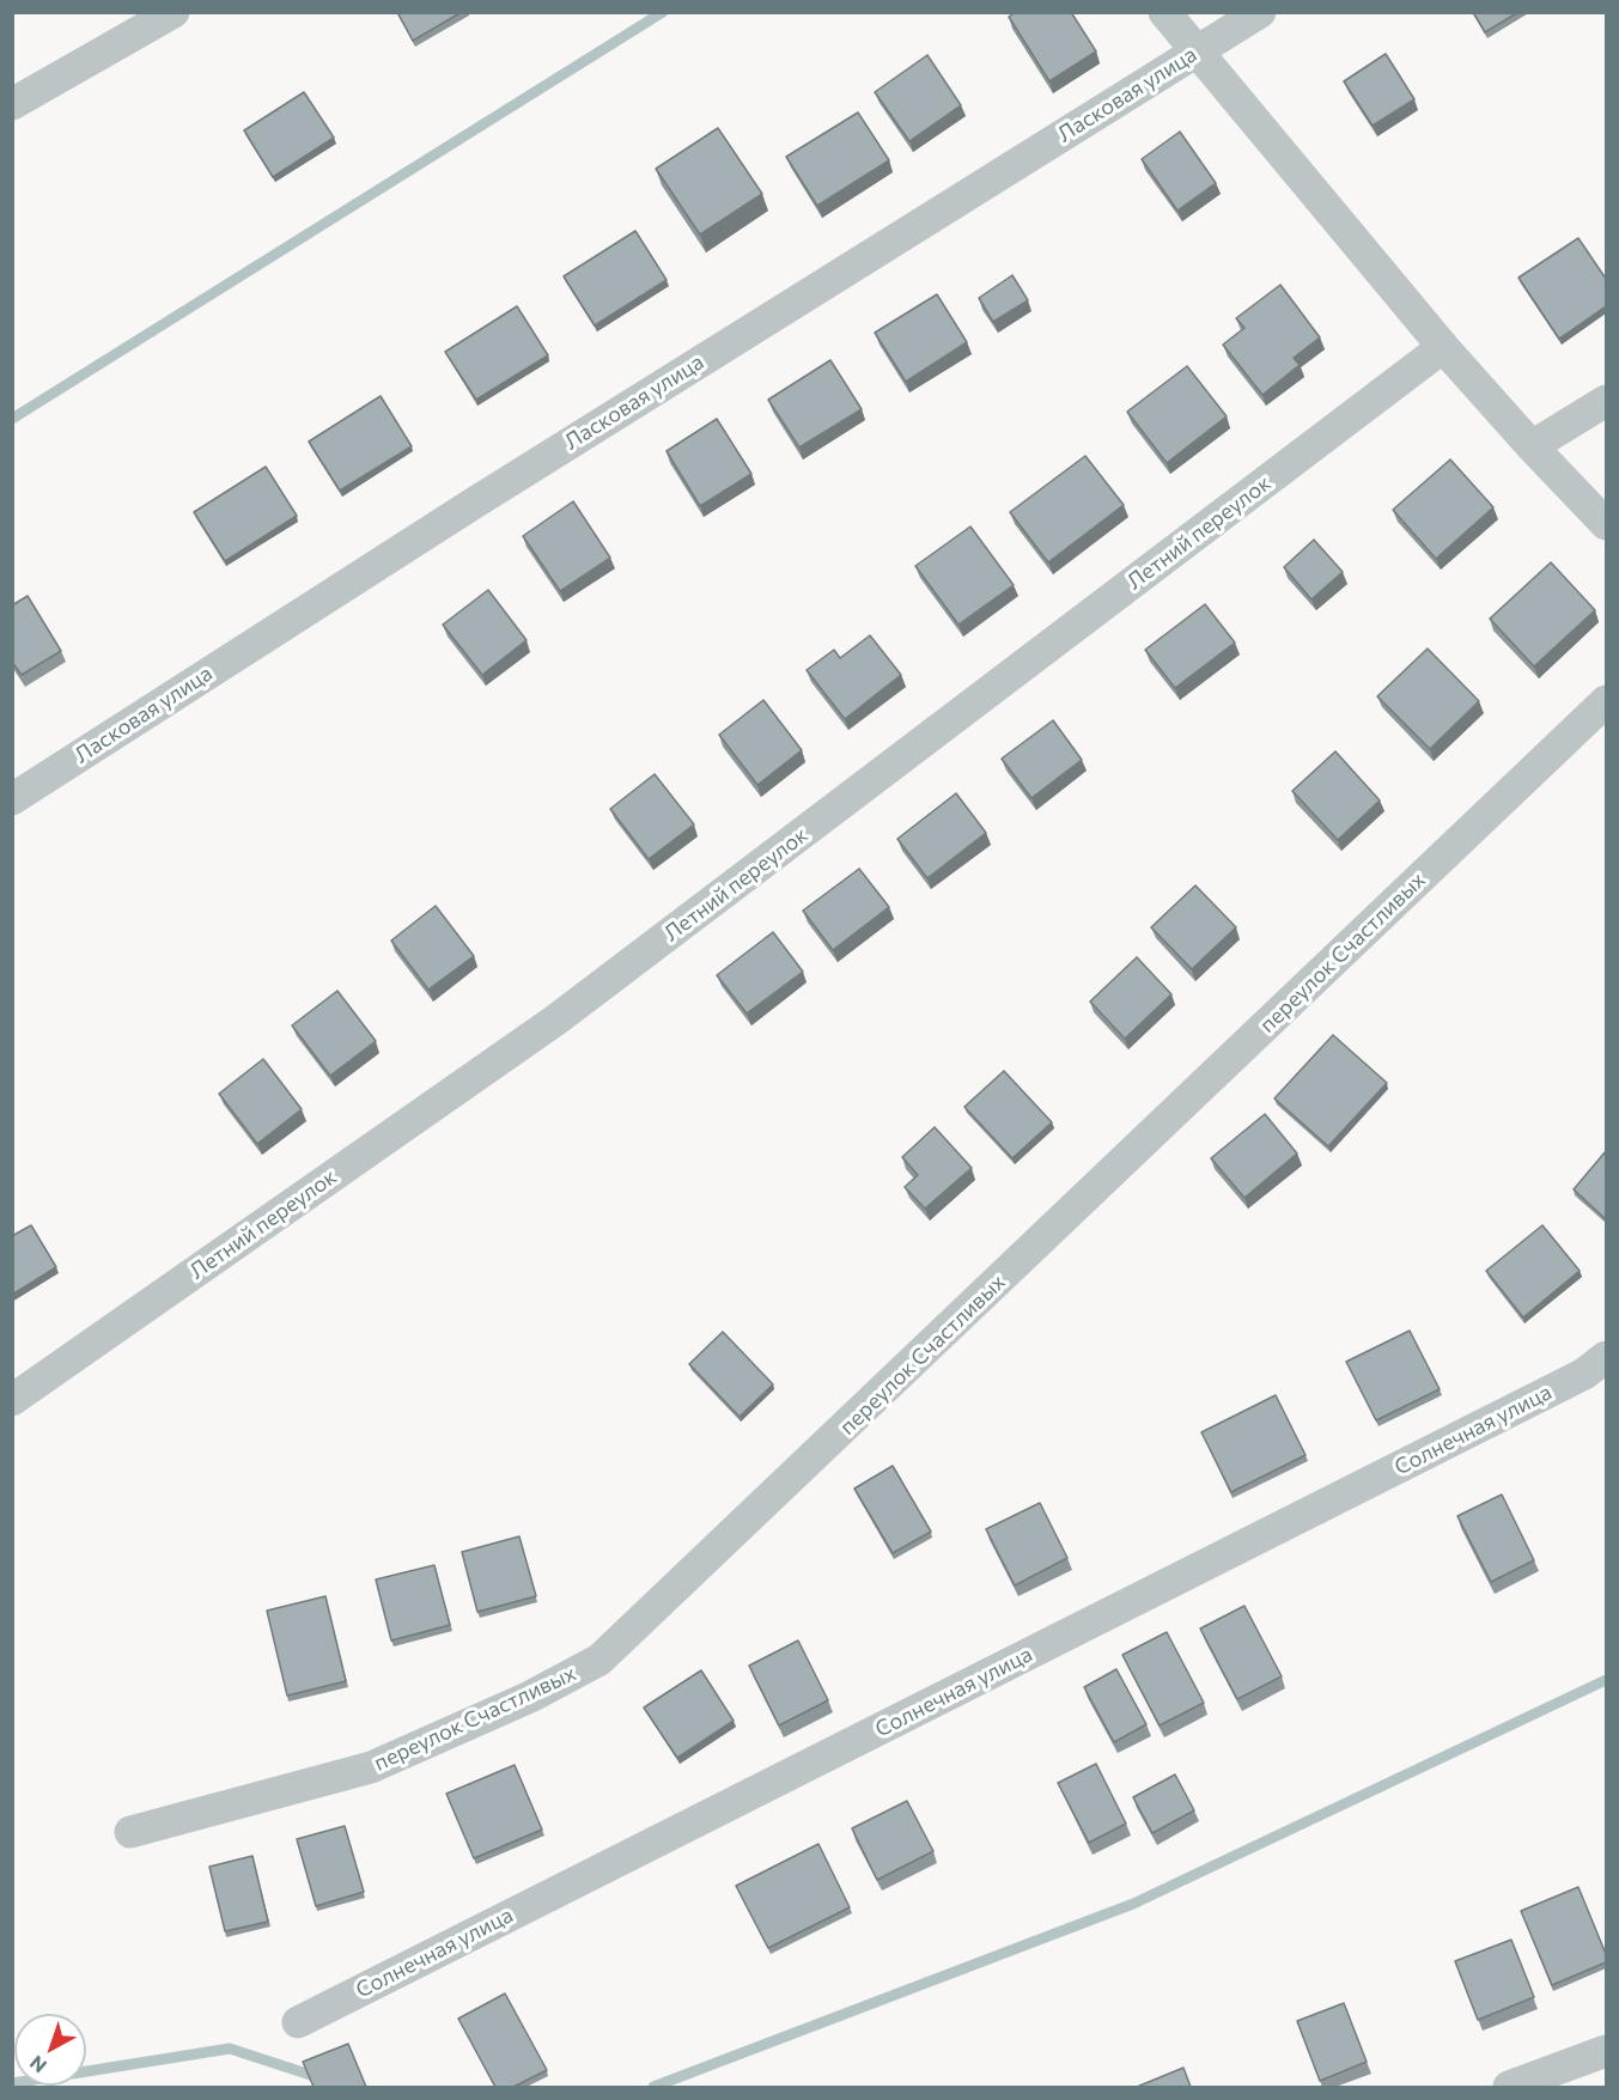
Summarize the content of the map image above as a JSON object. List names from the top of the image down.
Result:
{
  "streets": {
    "street": [
      "Ласковая улица",
      "Летний переулок",
      "переулок Счастливых",
      "Солнечная улица"
    ]
  },
  "north": "bottom left"
}
